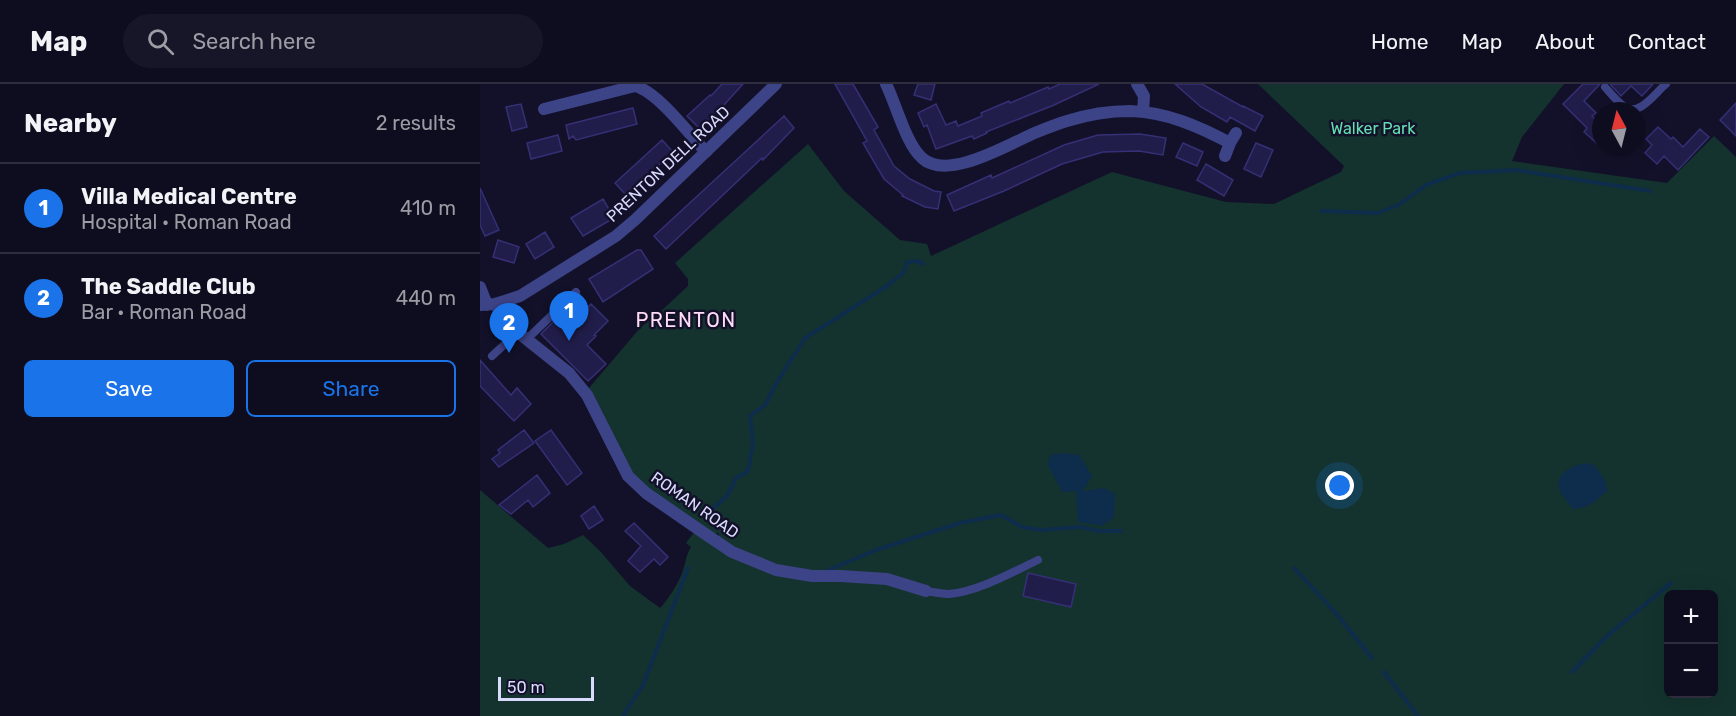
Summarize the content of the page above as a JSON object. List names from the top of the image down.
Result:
{
  "streets": {
    "street": ["PRENTON DELL ROAD", "ROMAN ROAD"]
  },
  "crossings": [
    ["PRENTON DELL ROAD", "ROMAN ROAD"]
  ],
  "districts": ["PRENTON"],
  "parks": ["Walker Park"],
  "scale_bar": "50 m",
  "north": "top",
  "page": {
    "header": "Map",
    "search": "Search here",
    "nav": [
      "Home",
      "Map",
      "About",
      "Contact"
    ],
    "heading": ["Nearby", "2 results"],
    "list": [
      {
        "mark": "1",
        "name": "Villa Medical Centre",
        "note": "Hospital · Roman Road",
        "value": "410 m"
      },
      {
        "mark": "2",
        "name": "The Saddle Club",
        "note": "Bar · Roman Road",
        "value": "440 m"
      }
    ],
    "pins": ["1", "2"],
    "buttons": ["Save", "Share"],
    "map_buttons": ["+", "−"],
    "scale": "50 m"
  }
}
